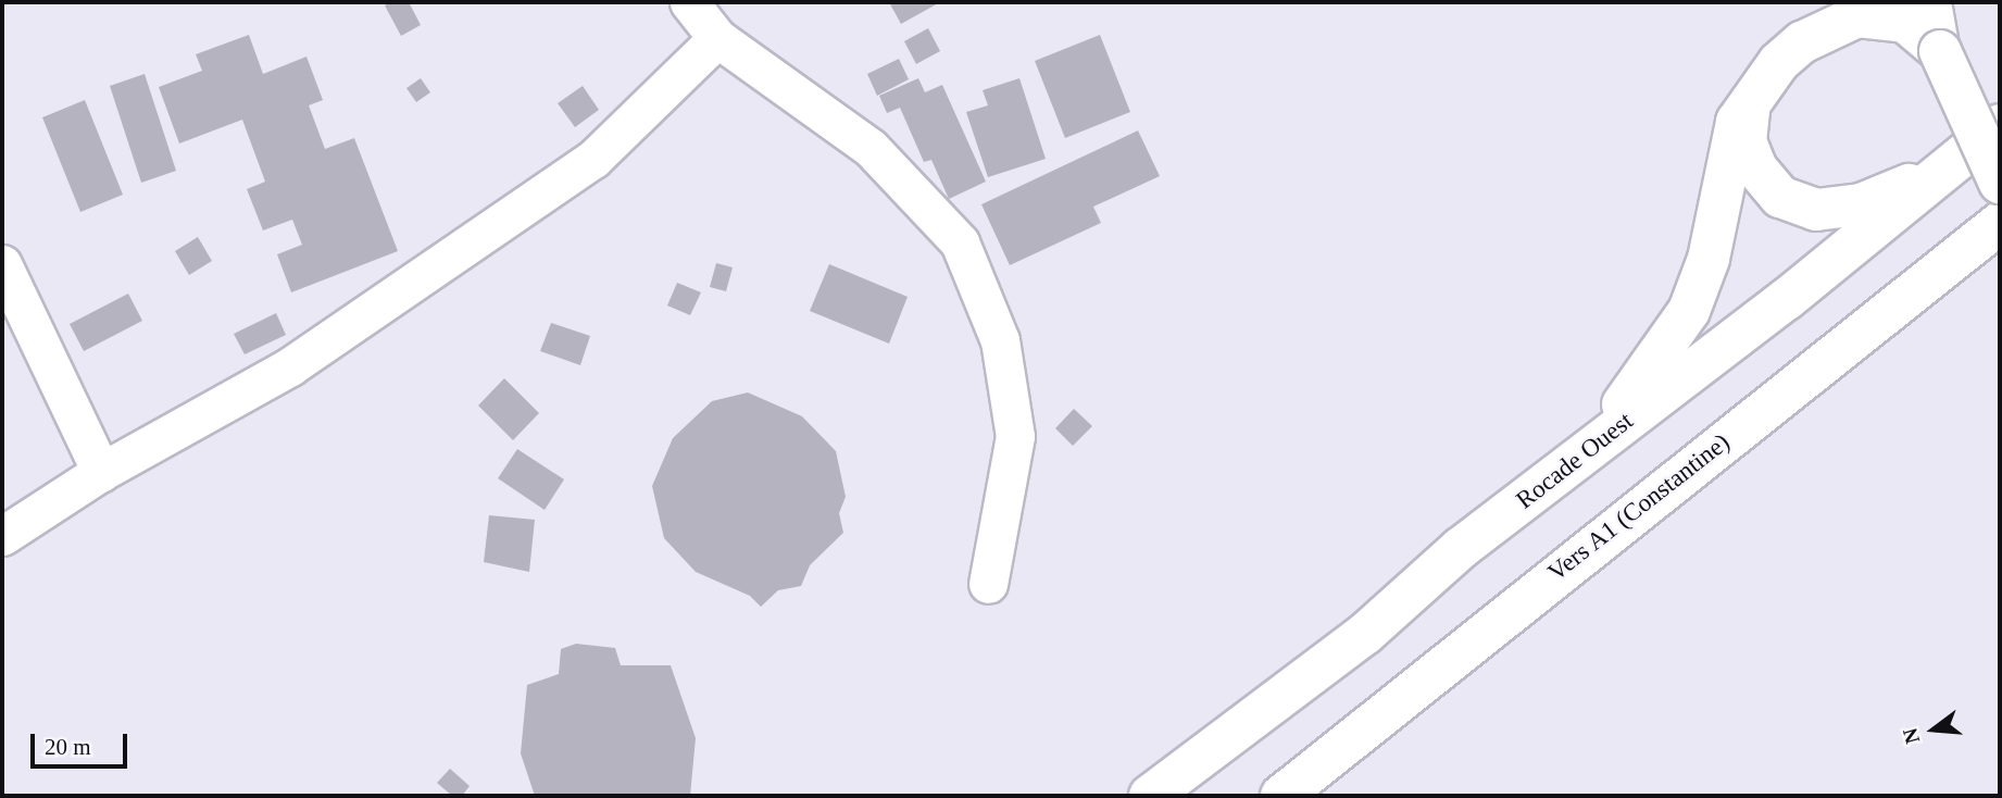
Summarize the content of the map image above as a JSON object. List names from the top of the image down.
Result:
{
  "streets": {
    "highway": ["Rocade Ouest", "Vers A1 (Constantine)"]
  },
  "scale_bar": "20 m",
  "north": "left"
}
